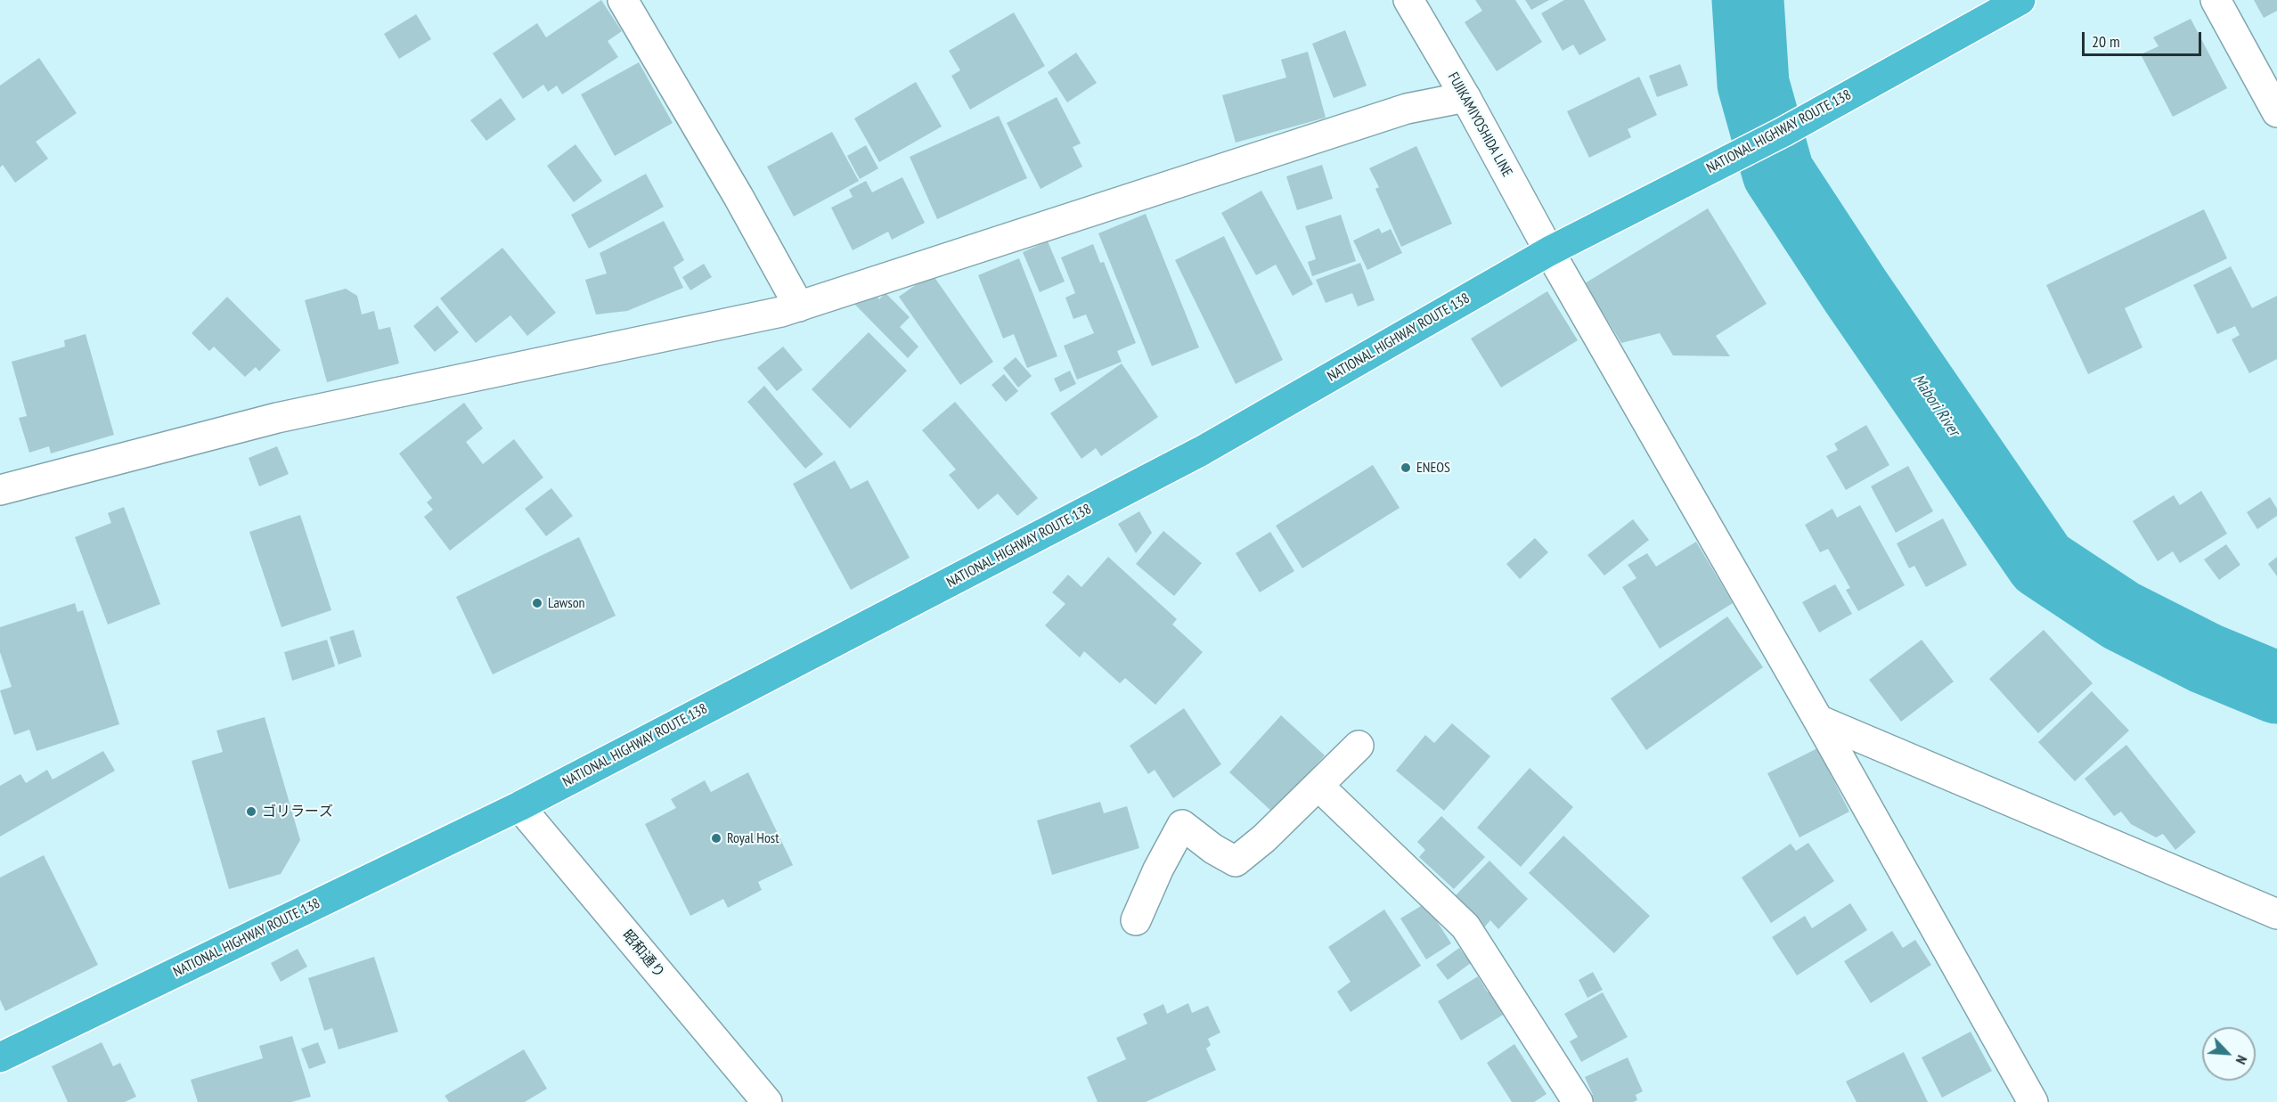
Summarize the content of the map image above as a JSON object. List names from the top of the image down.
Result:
{
  "streets": {
    "highway": ["NATIONAL HIGHWAY ROUTE 138"],
    "street": ["FUJIKAMIYOSHIDA LINE", "昭和通り"]
  },
  "crossings": [
    ["FUJIKAMIYOSHIDA LINE", "NATIONAL HIGHWAY ROUTE 138"],
    ["NATIONAL HIGHWAY ROUTE 138", "昭和通り"]
  ],
  "water": ["Mabori River"],
  "places": [
    "ENEOS",
    "Lawson",
    "ゴリラーズ",
    "Royal Host"
  ],
  "scale_bar": "20 m",
  "north": "bottom right"
}
